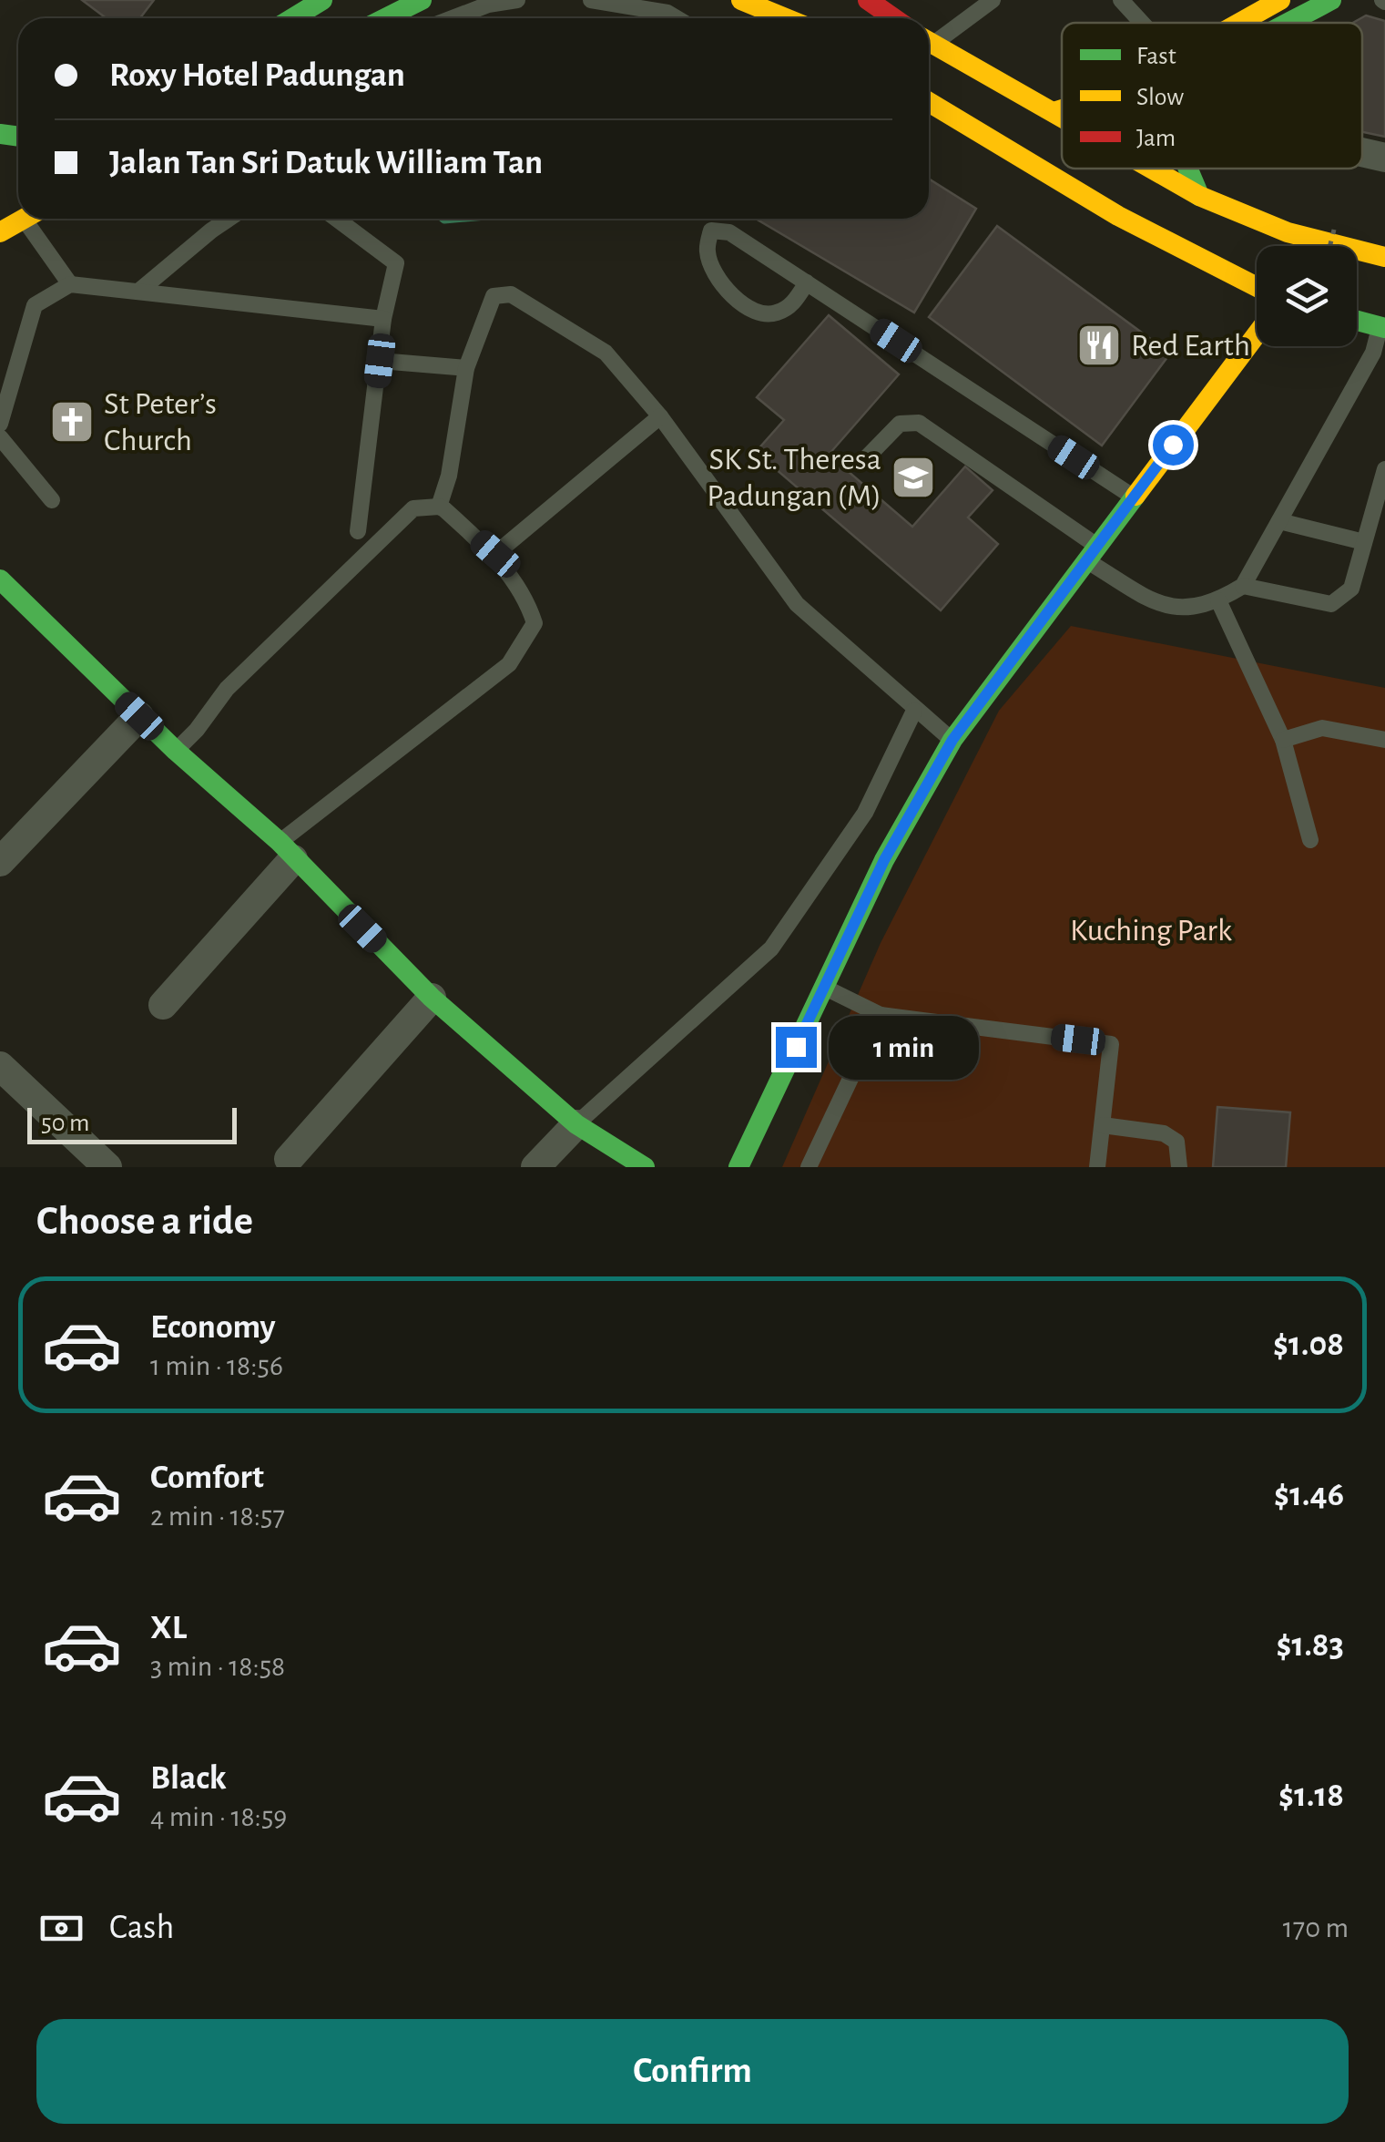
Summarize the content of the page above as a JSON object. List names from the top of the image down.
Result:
{
  "parks": ["Kuching Park"],
  "places": {
    "restaurant": ["Red Earth"],
    "church": ["St Peter’s Church"],
    "school or university": ["SK St. Theresa Padungan (M)"]
  },
  "legend": ["Fast", "Slow", "Jam"],
  "scale_bar": "50 m",
  "page": {
    "banner": ["Roxy Hotel Padungan", "Jalan Tan Sri Datuk William Tan"],
    "bubble": "1 min",
    "scale": "50 m",
    "heading": "Choose a ride",
    "list": [
      {
        "name": "Economy",
        "note": "1 min · 18:56",
        "value": "$1.08"
      },
      {
        "name": "Comfort",
        "note": "2 min · 18:57",
        "value": "$1.46"
      },
      {
        "name": "XL",
        "note": "3 min · 18:58",
        "value": "$1.83"
      },
      {
        "name": "Black",
        "note": "4 min · 18:59",
        "value": "$1.18"
      }
    ],
    "pay": ["Cash", "170 m"],
    "buttons": "Confirm"
  }
}
